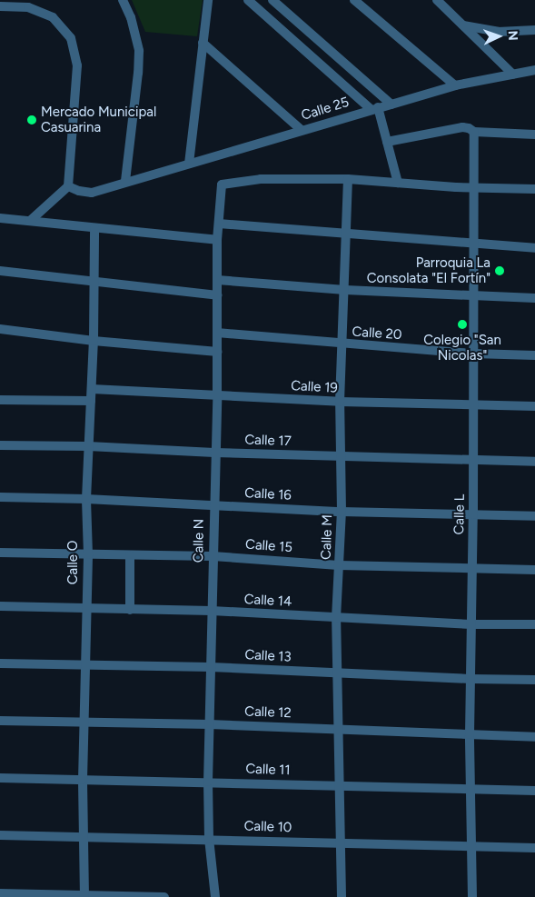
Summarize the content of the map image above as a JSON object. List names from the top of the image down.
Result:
{
  "streets": {
    "street": [
      "Calle 25",
      "Calle 20",
      "Calle 19",
      "Calle 17",
      "Calle 16",
      "Calle L",
      "Calle M",
      "Calle N",
      "Calle 15",
      "Calle O",
      "Calle 14",
      "Calle 13",
      "Calle 12",
      "Calle 11",
      "Calle 10"
    ]
  },
  "crossings": [
    ["Calle 20", "Calle L"],
    ["Calle 20", "Calle M"],
    ["Calle 20", "Calle N"],
    ["Calle 19", "Calle L"],
    ["Calle 19", "Calle M"],
    ["Calle 19", "Calle N"],
    ["Calle 19", "Calle O"],
    ["Calle 17", "Calle L"],
    ["Calle 17", "Calle M"],
    ["Calle 17", "Calle N"],
    ["Calle 17", "Calle O"],
    ["Calle 16", "Calle L"],
    ["Calle 16", "Calle M"],
    ["Calle 16", "Calle N"],
    ["Calle 16", "Calle O"],
    ["Calle L", "Calle 15"],
    ["Calle L", "Calle 14"],
    ["Calle L", "Calle 13"],
    ["Calle L", "Calle 12"],
    ["Calle L", "Calle 11"],
    ["Calle L", "Calle 10"],
    ["Calle M", "Calle N"],
    ["Calle M", "Calle 15"],
    ["Calle M", "Calle 14"],
    ["Calle M", "Calle 13"],
    ["Calle M", "Calle 12"],
    ["Calle M", "Calle 11"],
    ["Calle M", "Calle 10"],
    ["Calle N", "Calle 15"],
    ["Calle N", "Calle 14"],
    ["Calle N", "Calle 13"],
    ["Calle N", "Calle 12"],
    ["Calle N", "Calle 11"],
    ["Calle N", "Calle 10"],
    ["Calle 15", "Calle O"],
    ["Calle O", "Calle 14"],
    ["Calle O", "Calle 13"],
    ["Calle O", "Calle 12"],
    ["Calle O", "Calle 11"],
    ["Calle O", "Calle 10"]
  ],
  "places": ["Mercado Municipal Casuarina", "Parroquia La Consolata \"El Fortín\"", "Colegio \"San Nicolas\""],
  "north": "right"
}
